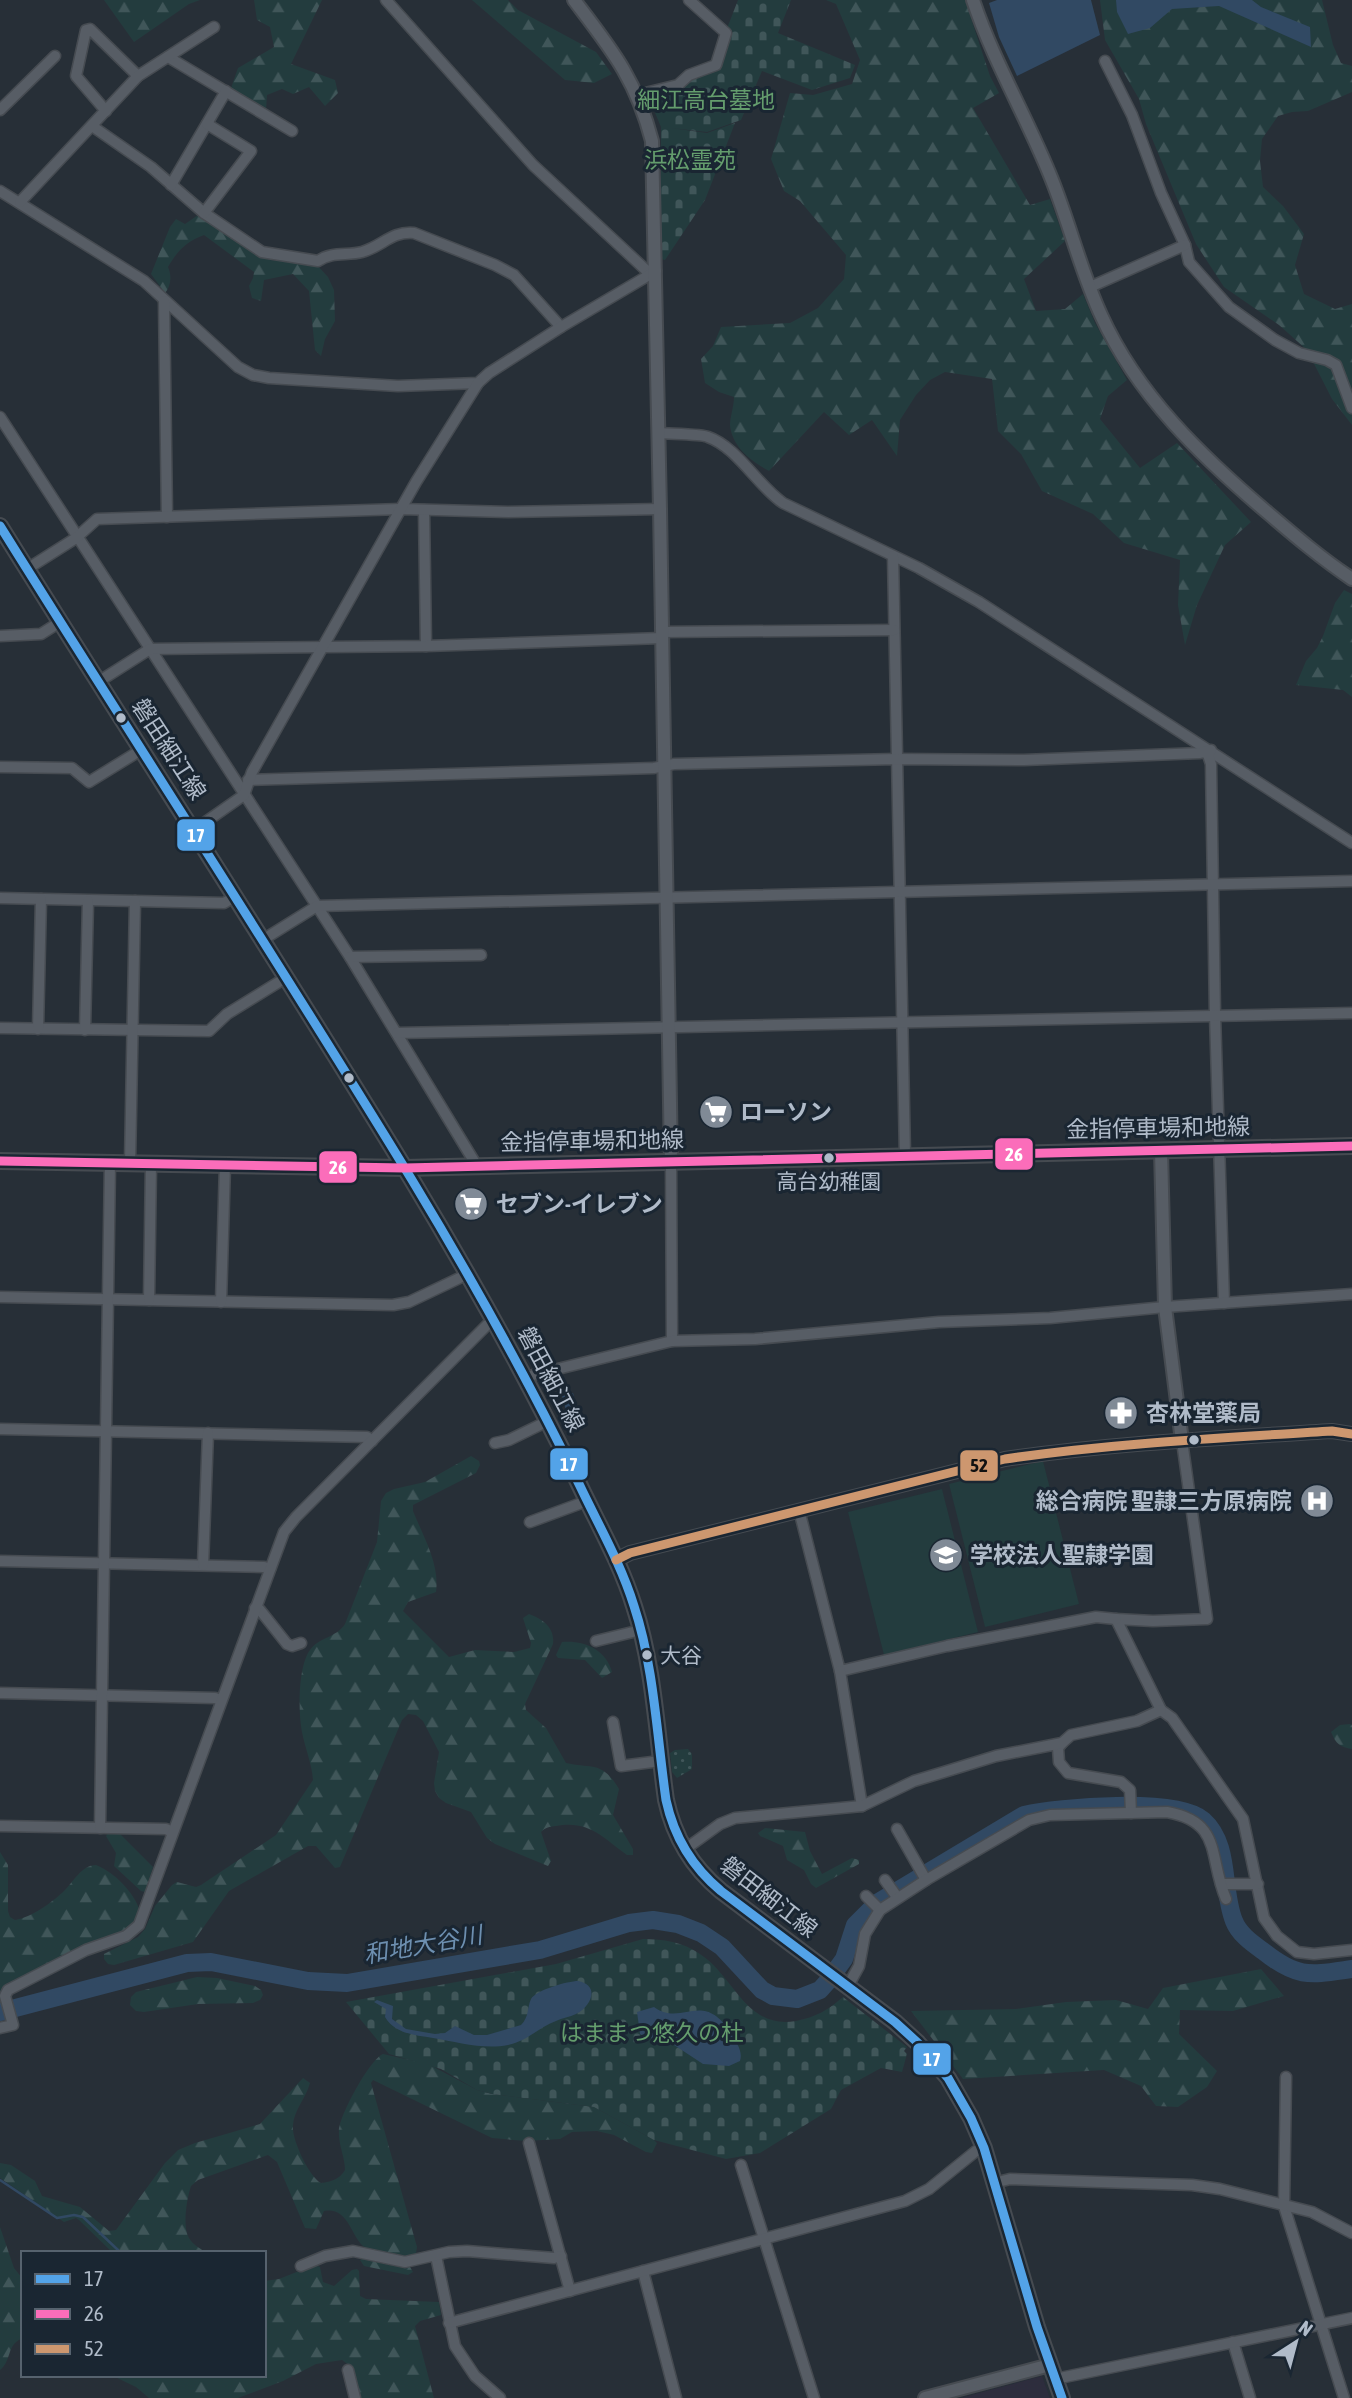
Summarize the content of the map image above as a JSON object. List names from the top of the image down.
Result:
{
  "streets": {
    "main road": ["磐田細江線", "金指停車場和地線"]
  },
  "crossings": [
    ["磐田細江線", "金指停車場和地線"]
  ],
  "water": ["和地大谷川"],
  "parks": ["細江高台墓地", "浜松霊苑", "はままつ悠久の杜"],
  "places": {
    "supermarket": ["ローソン", "セブン-イレブン"],
    "other": ["高台幼稚園", "大谷"],
    "pharmacy": ["杏林堂薬局"],
    "hospital": ["総合病院 聖隷三方原病院"],
    "school or university": ["学校法人聖隷学園"]
  },
  "lines": ["transit line 17", "transit line 26", "transit line 52"],
  "legend": ["17", "26", "52"],
  "north": "top right"
}
